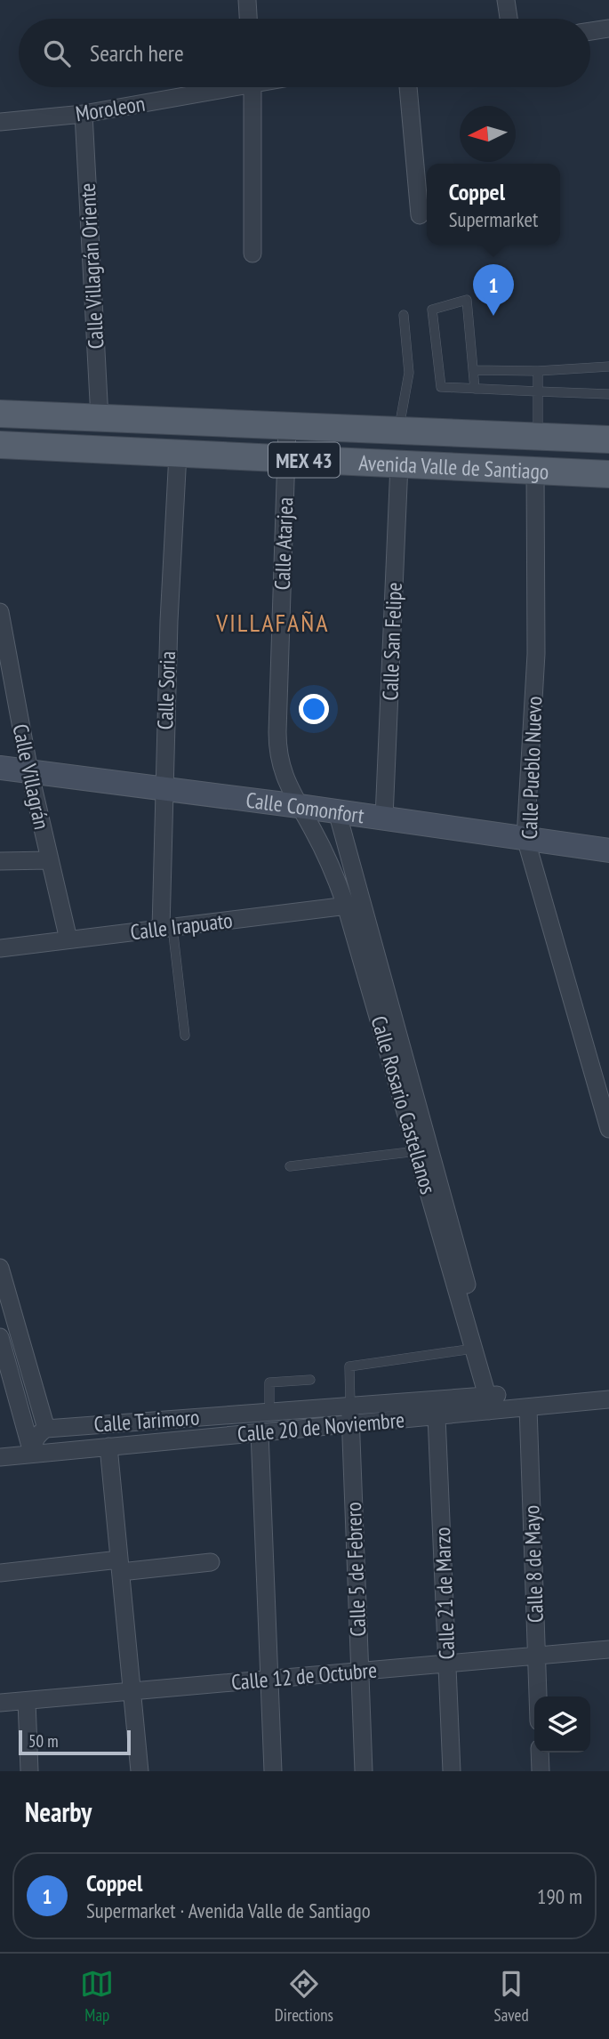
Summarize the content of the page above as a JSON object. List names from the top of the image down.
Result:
{
  "streets": {
    "main road": ["MEX 43", "Avenida Valle de Santiago"],
    "street": [
      "Moroleon",
      "Calle Villagrán Oriente",
      "Calle Atarjea",
      "Calle San Felipe",
      "Calle Soria",
      "Calle Pueblo Nuevo",
      "Calle Villagrán",
      "Calle Comonfort",
      "Calle Irapuato",
      "Calle Rosario Castellanos",
      "Calle Tarimoro",
      "Calle 20 de Noviembre",
      "Calle 8 de Mayo",
      "Calle 5 de Febrero",
      "Calle 21 de Marzo",
      "Calle 12 de Octubre"
    ]
  },
  "crossings": [
    ["Moroleon", "Calle Villagrán Oriente"],
    ["Calle Villagrán Oriente", "Avenida Valle de Santiago"],
    ["Avenida Valle de Santiago", "Calle Atarjea"],
    ["Avenida Valle de Santiago", "Calle San Felipe"],
    ["Avenida Valle de Santiago", "Calle Soria"],
    ["Avenida Valle de Santiago", "Calle Pueblo Nuevo"],
    ["Calle Atarjea", "Calle Comonfort"],
    ["Calle Atarjea", "Calle Rosario Castellanos"],
    ["Calle San Felipe", "Calle Comonfort"],
    ["Calle Soria", "Calle Comonfort"],
    ["Calle Soria", "Calle Irapuato"],
    ["Calle Pueblo Nuevo", "Calle Comonfort"],
    ["Calle Villagrán", "Calle Comonfort"],
    ["Calle Villagrán", "Calle Irapuato"],
    ["Calle Comonfort", "Calle Rosario Castellanos"],
    ["Calle Irapuato", "Calle Rosario Castellanos"],
    ["Calle Rosario Castellanos", "Calle Tarimoro"],
    ["Calle Rosario Castellanos", "Calle 20 de Noviembre"],
    ["Calle Tarimoro", "Calle 20 de Noviembre"],
    ["Calle Tarimoro", "Calle 5 de Febrero"],
    ["Calle 20 de Noviembre", "Calle 8 de Mayo"],
    ["Calle 20 de Noviembre", "Calle 5 de Febrero"],
    ["Calle 20 de Noviembre", "Calle 21 de Marzo"],
    ["Calle 8 de Mayo", "Calle 12 de Octubre"],
    ["Calle 5 de Febrero", "Calle 12 de Octubre"],
    ["Calle 21 de Marzo", "Calle 12 de Octubre"]
  ],
  "districts": ["VILLAFAÑA"],
  "scale_bar": "50 m",
  "north": "left",
  "page": {
    "search": "Search here",
    "popup": ["Coppel", "Supermarket"],
    "pins": "1",
    "scale": "50 m",
    "heading": "Nearby",
    "list": [
      {
        "mark": "1",
        "name": "Coppel",
        "note": "Supermarket · Avenida Valle de Santiago",
        "value": "190 m"
      }
    ],
    "nav": ["Map", "Directions", "Saved"]
  }
}
